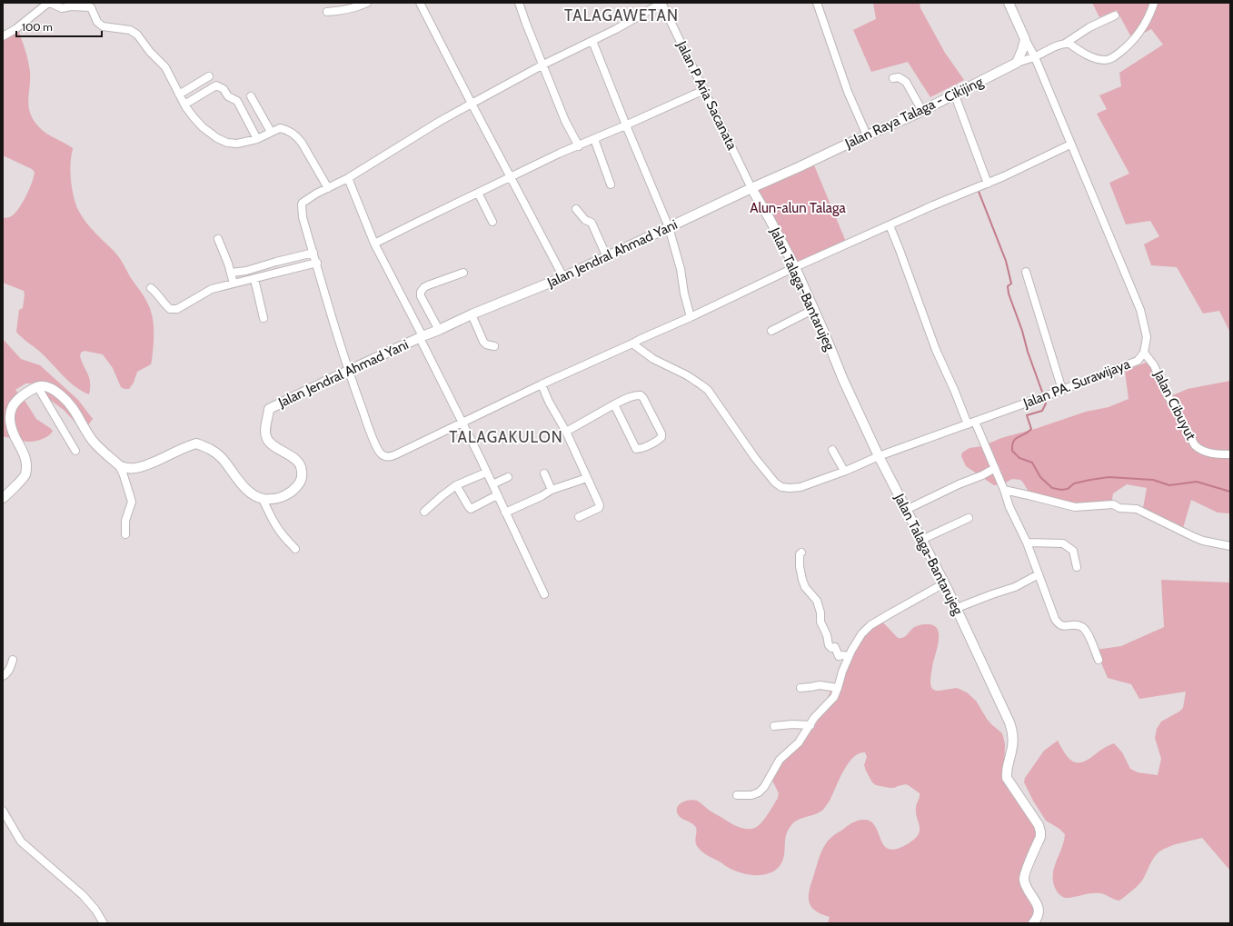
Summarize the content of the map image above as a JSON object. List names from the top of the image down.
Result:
{
  "streets": {
    "main road": ["Jalan Raya Talaga - Cikijing", "Jalan Jendral Ahmad Yani", "Jalan Talaga-Bantarujeg"],
    "street": ["Jalan P Aria Sacanata", "Jalan PA. Surawijaya", "Jalan Cibuyut"]
  },
  "crossings": [
    ["Jalan P Aria Sacanata", "Jalan Raya Talaga - Cikijing"],
    ["Jalan P Aria Sacanata", "Jalan Jendral Ahmad Yani"],
    ["Jalan P Aria Sacanata", "Jalan Talaga-Bantarujeg"],
    ["Jalan Raya Talaga - Cikijing", "Jalan Jendral Ahmad Yani"],
    ["Jalan Raya Talaga - Cikijing", "Jalan Talaga-Bantarujeg"],
    ["Jalan Jendral Ahmad Yani", "Jalan Talaga-Bantarujeg"],
    ["Jalan Talaga-Bantarujeg", "Jalan PA. Surawijaya"],
    ["Jalan PA. Surawijaya", "Jalan Cibuyut"]
  ],
  "districts": ["TALAGAWETAN", "TALAGAKULON"],
  "parks": ["Alun-alun Talaga"],
  "scale_bar": "100 m"
}
